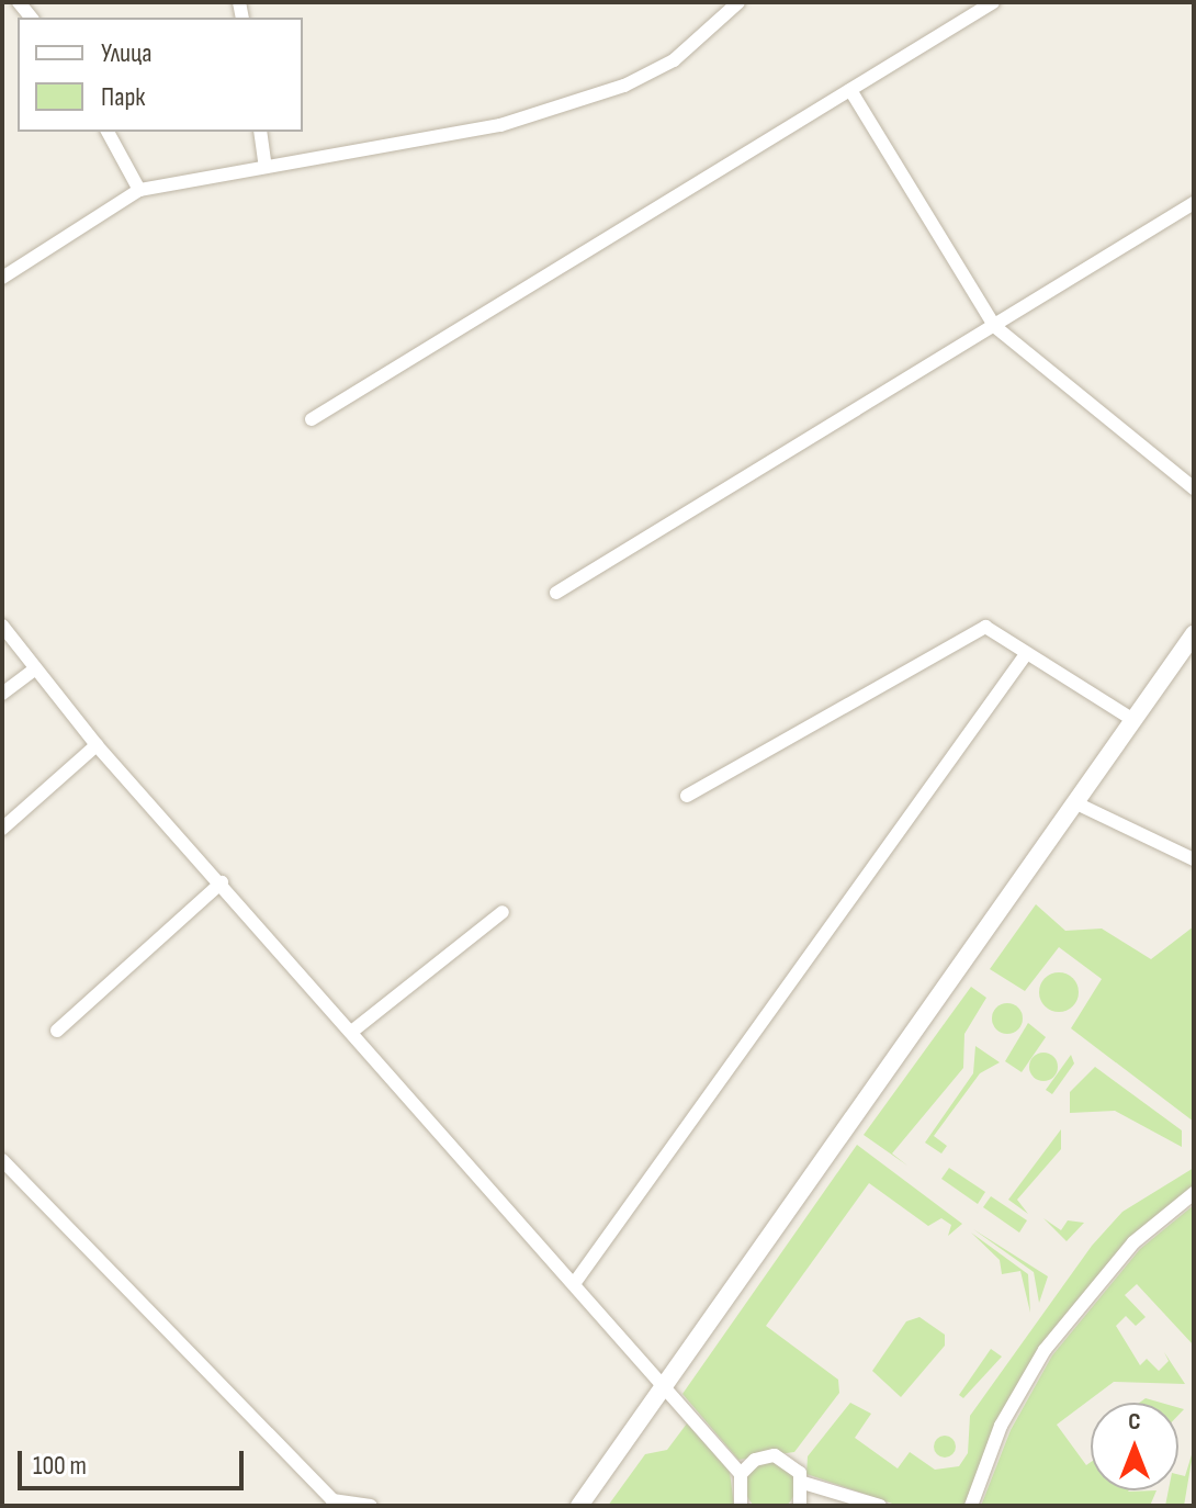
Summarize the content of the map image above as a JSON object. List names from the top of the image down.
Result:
{
  "legend": ["Улица", "Парк"],
  "scale_bar": "100 m",
  "north": "top"
}
